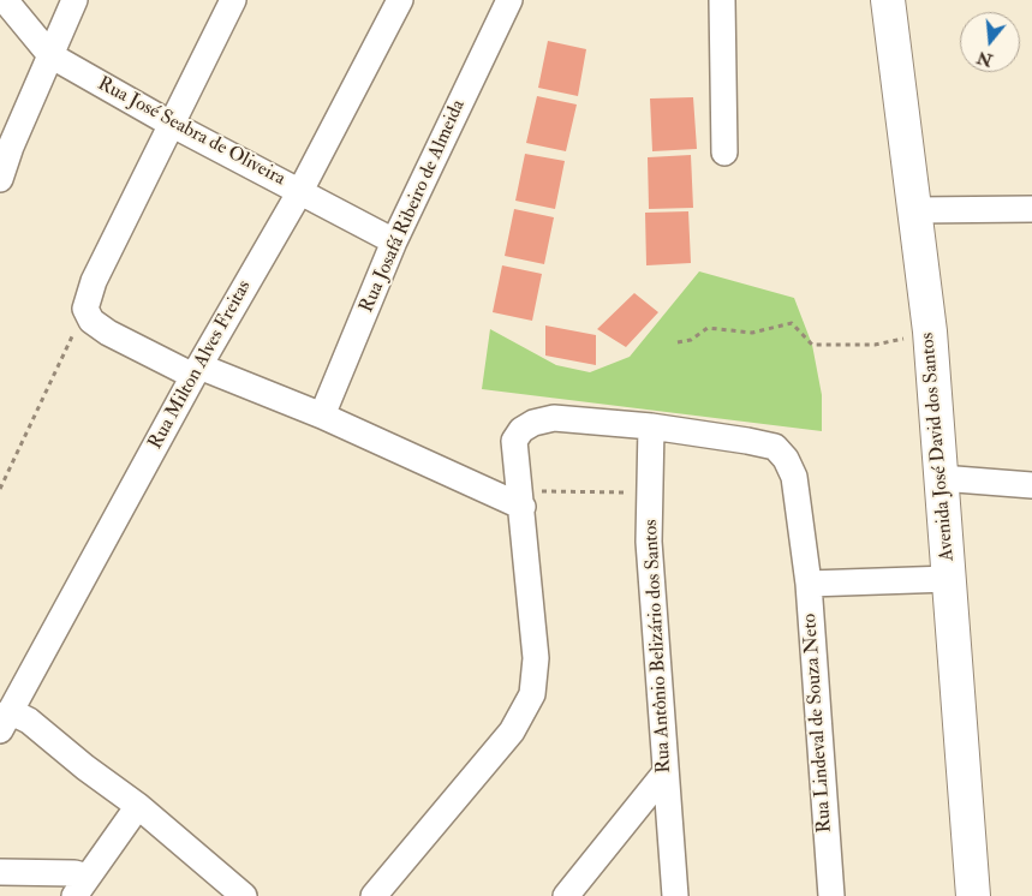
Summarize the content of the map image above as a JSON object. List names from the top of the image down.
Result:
{
  "streets": {
    "main road": ["Avenida José David dos Santos"],
    "street": [
      "Rua José Seabra de Oliveira",
      "Rua Josafá Ribeiro de Almeida",
      "Rua Milton Alves Freitas",
      "Rua Antônio Belizário dos Santos",
      "Rua Lindeval de Souza Neto"
    ]
  },
  "crossings": [
    ["Rua José Seabra de Oliveira", "Rua Josafá Ribeiro de Almeida"],
    ["Rua José Seabra de Oliveira", "Rua Milton Alves Freitas"],
    ["Rua Antônio Belizário dos Santos", "Rua Lindeval de Souza Neto"]
  ],
  "north": "bottom"
}
